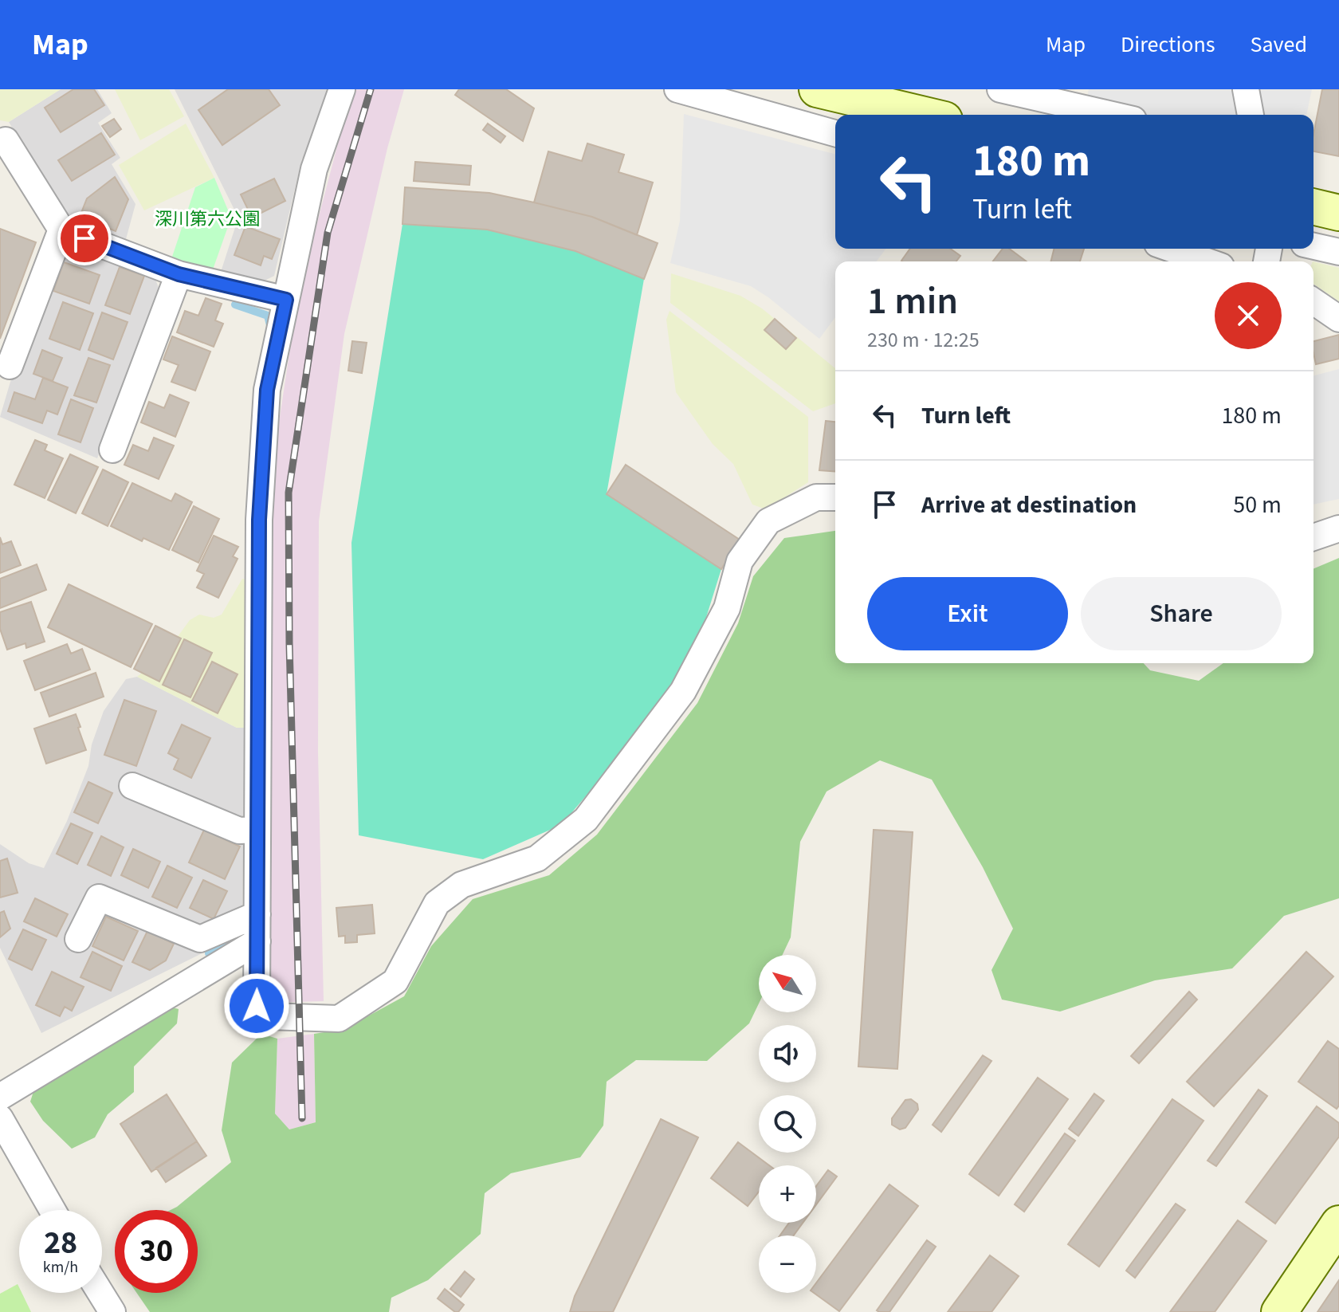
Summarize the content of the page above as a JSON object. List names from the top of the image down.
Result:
{
  "parks": ["深川第六公園"],
  "north": "top left",
  "page": {
    "header": "Map",
    "nav": ["Map", "Directions", "Saved"],
    "turn": ["180 m", "Turn left"],
    "heading": ["1 min", "230 m · 12:25"],
    "list": [
      {
        "name": "Turn left",
        "value": "180 m"
      },
      {
        "name": "Arrive at destination",
        "value": "50 m"
      }
    ],
    "buttons": ["Exit", "Share"],
    "map_buttons": ["+", "−"],
    "speed": "28 km/h",
    "limit": "30"
  }
}
